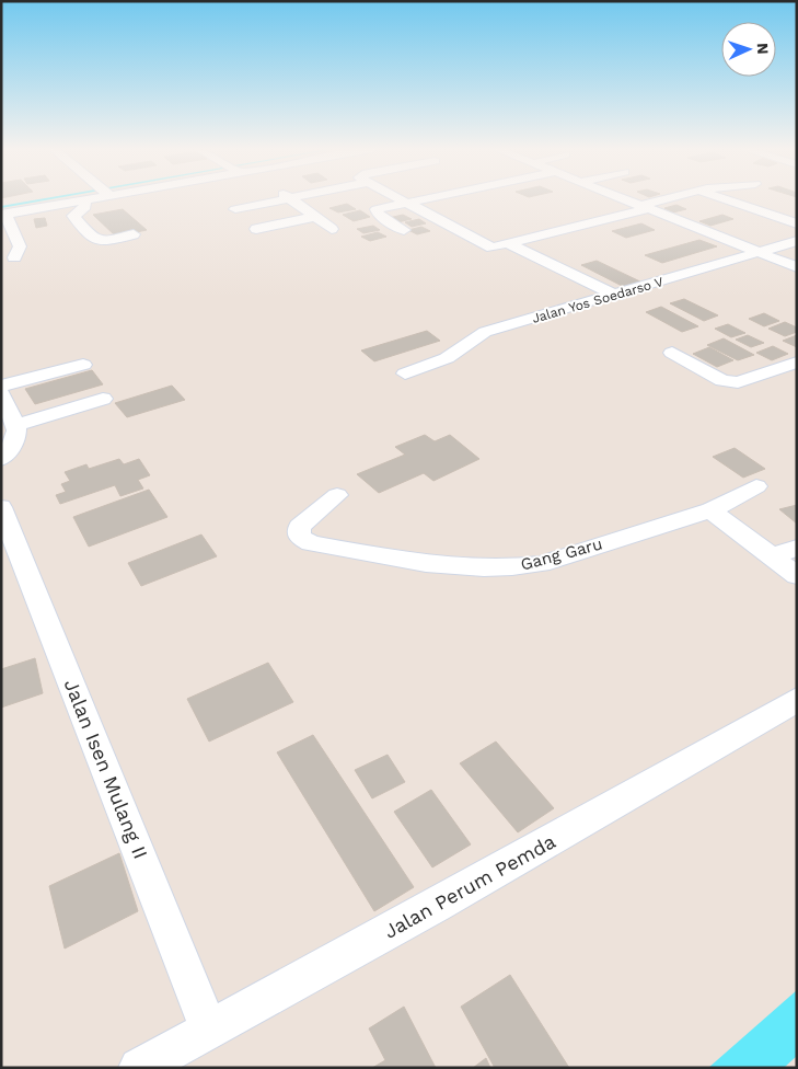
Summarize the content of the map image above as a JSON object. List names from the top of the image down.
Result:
{
  "streets": {
    "street": [
      "Jalan Yos Soedarso V",
      "Gang Garu",
      "Jalan Isen Mulang II",
      "Jalan Perum Pemda"
    ]
  },
  "crossings": [
    ["Jalan Isen Mulang II", "Jalan Perum Pemda"]
  ],
  "north": "right"
}
